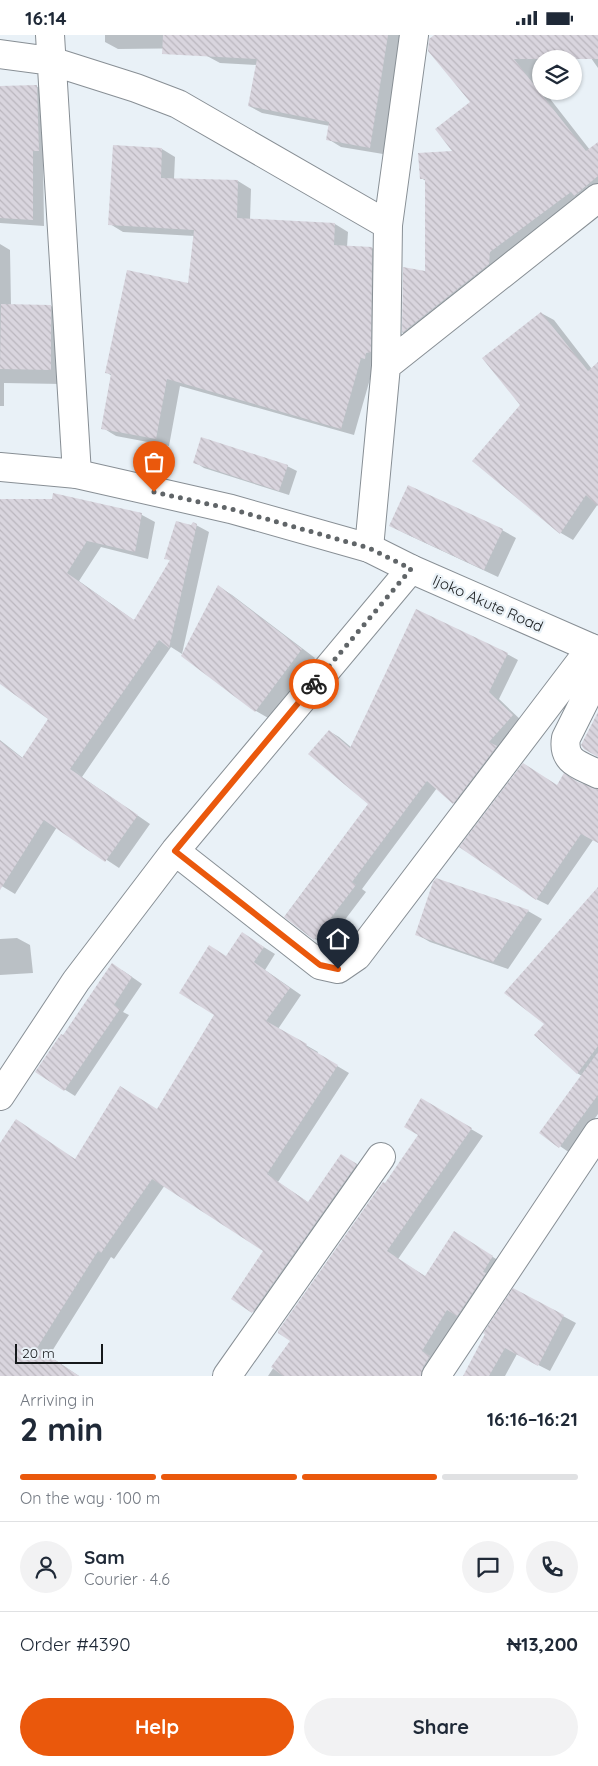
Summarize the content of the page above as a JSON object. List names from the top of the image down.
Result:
{
  "streets": {
    "street": ["Ijoko Akute Road"]
  },
  "scale_bar": "20 m",
  "page": {
    "status": "16:14",
    "scale": "20 m",
    "heading": ["2 min", "Arriving in", "16:16–16:21"],
    "panel": [
      "Sam",
      "Courier · 4.6",
      "Order #4390",
      "₦13,200"
    ],
    "bar": "On the way · 100 m",
    "buttons": ["Help", "Share"]
  }
}
